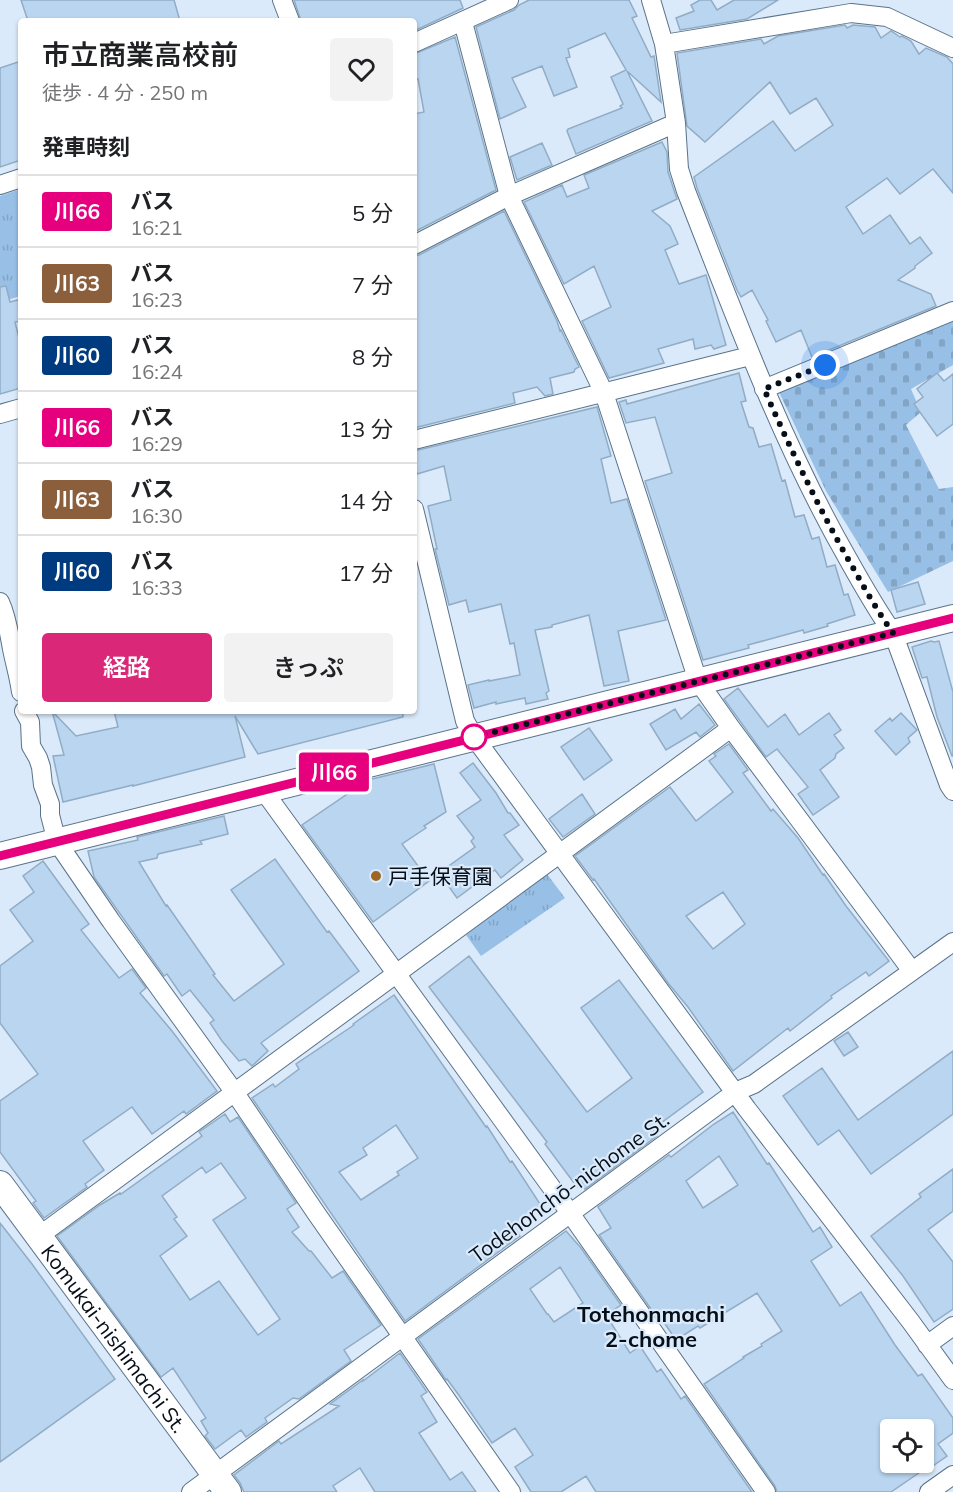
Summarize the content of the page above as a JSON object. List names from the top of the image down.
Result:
{
  "streets": {
    "street": ["Todehonchō-nichome St.", "Komukai-nishimachi St."]
  },
  "crossings": [
    ["Todehonchō-nichome St.", "Komukai-nishimachi St."]
  ],
  "districts": ["Totehonmachi 2-chome"],
  "places": ["戸手保育園"],
  "lines": ["bus line 川66"],
  "page": {
    "on_map": "川66",
    "heading": [
      ["市立商業高校前", "徒歩 · 4 分 · 250 m"],
      "発車時刻"
    ],
    "list": [
      {
        "mark": "川66",
        "name": "バス",
        "note": "16:21",
        "value": "5 分"
      },
      {
        "mark": "川63",
        "name": "バス",
        "note": "16:23",
        "value": "7 分"
      },
      {
        "mark": "川60",
        "name": "バス",
        "note": "16:24",
        "value": "8 分"
      },
      {
        "mark": "川66",
        "name": "バス",
        "note": "16:29",
        "value": "13 分"
      },
      {
        "mark": "川63",
        "name": "バス",
        "note": "16:30",
        "value": "14 分"
      },
      {
        "mark": "川60",
        "name": "バス",
        "note": "16:33",
        "value": "17 分"
      }
    ],
    "buttons": ["経路", "きっぷ"]
  }
}
